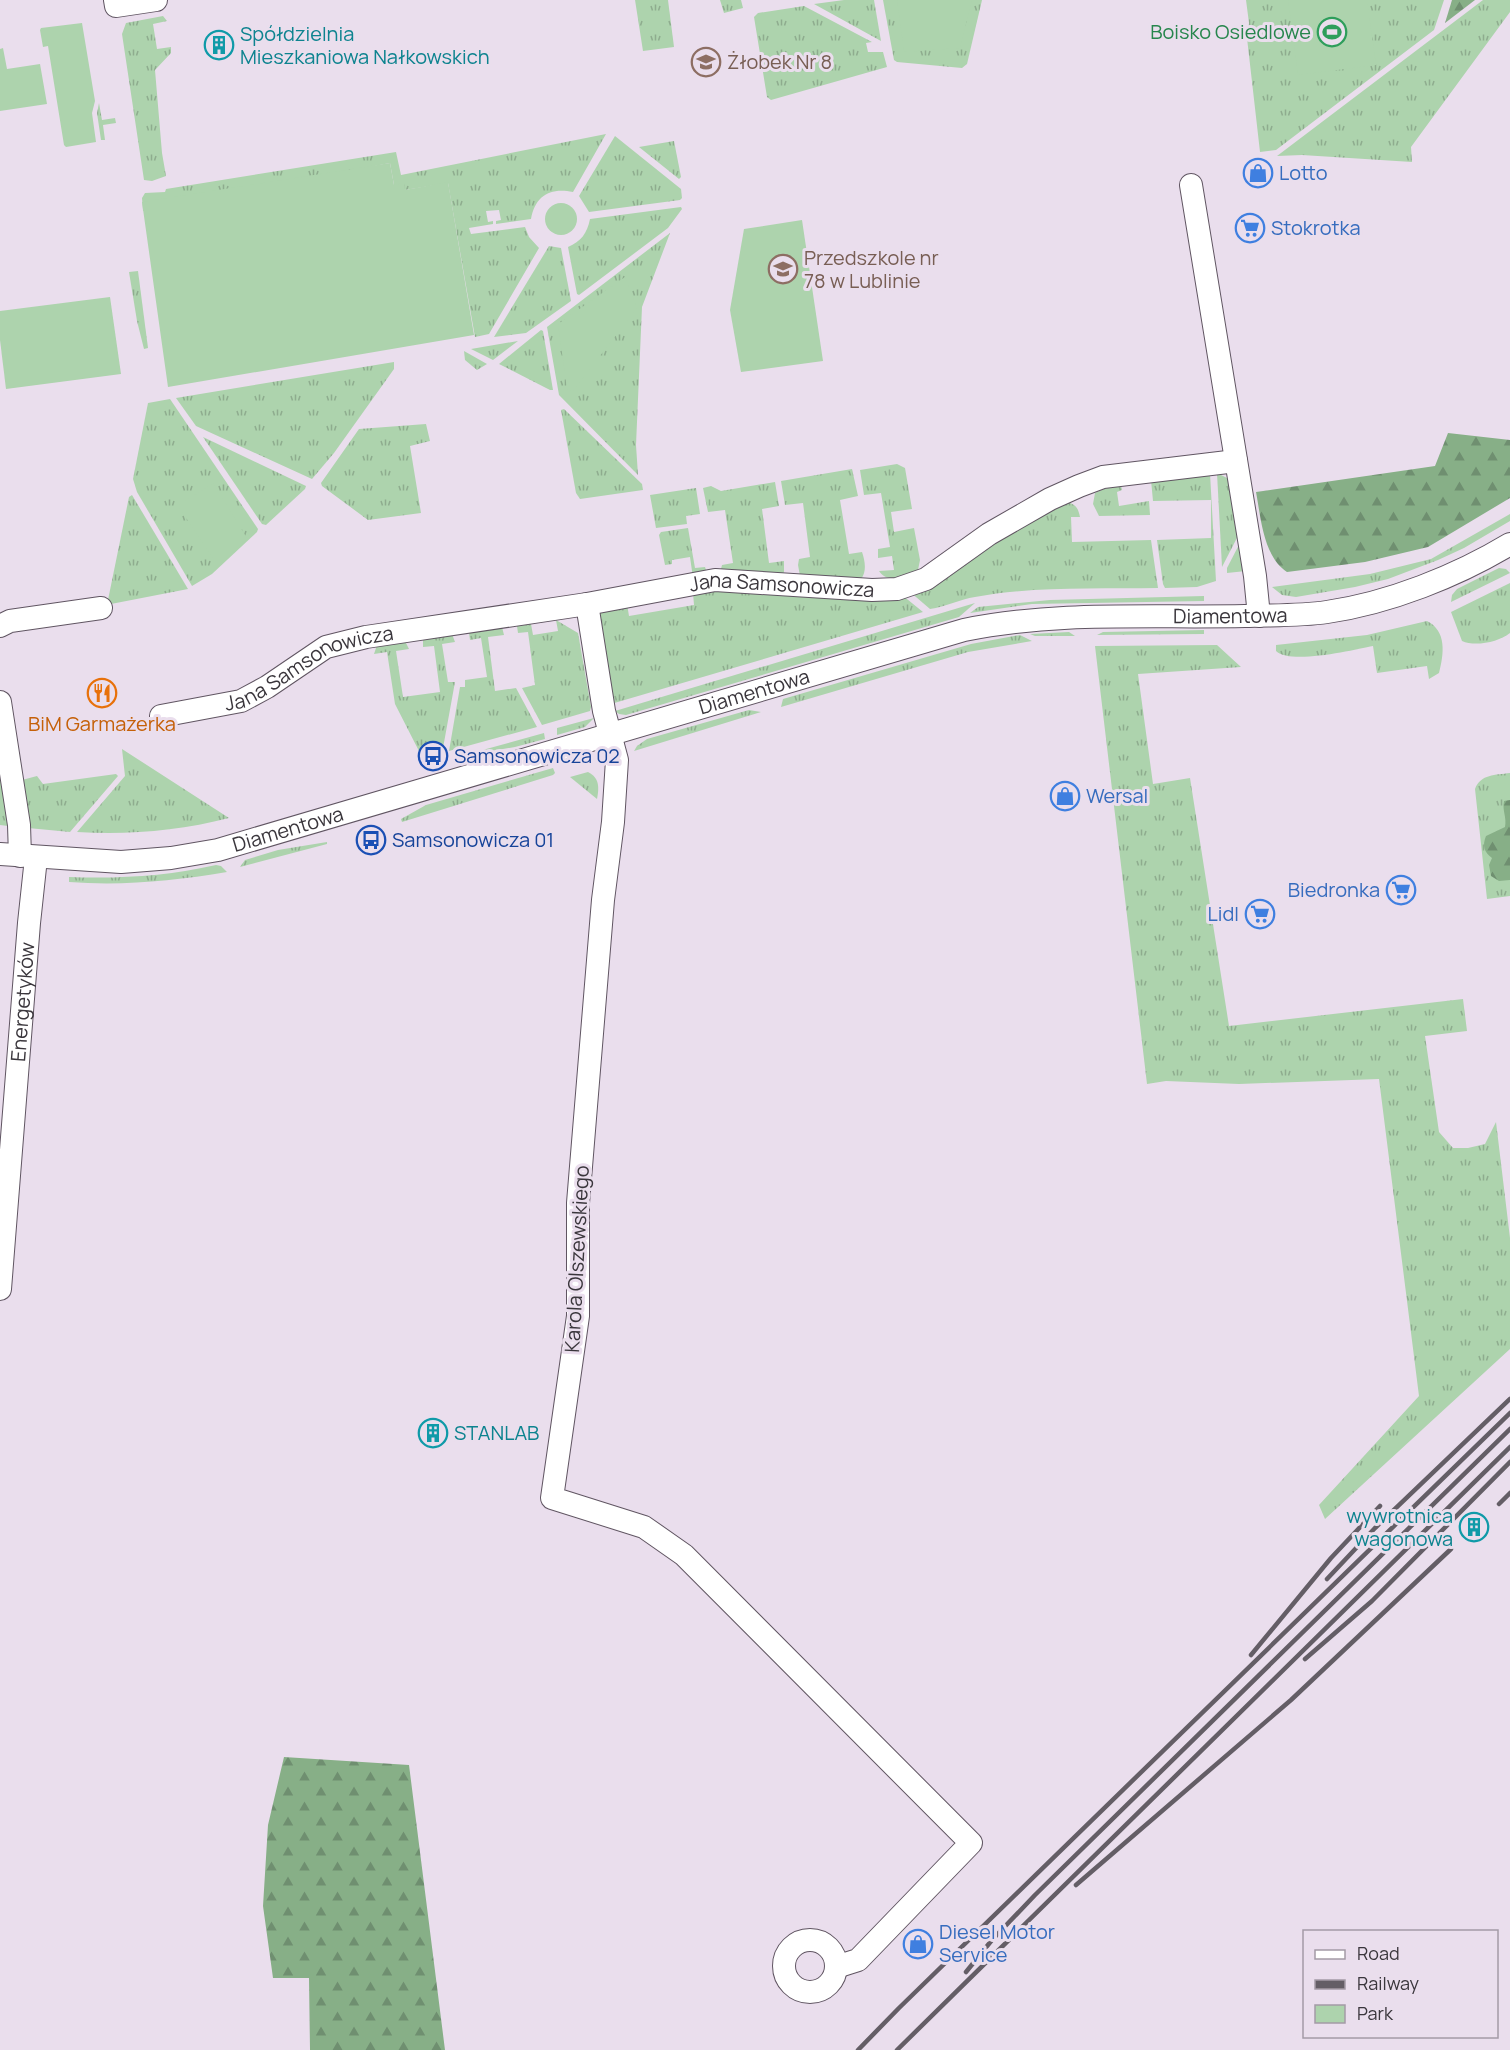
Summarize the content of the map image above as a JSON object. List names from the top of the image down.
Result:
{
  "streets": {
    "street": [
      "Jana Samsonowicza",
      "Diamentowa",
      "Energetyków",
      "Karola Olszewskiego"
    ]
  },
  "crossings": [
    ["Diamentowa", "Energetyków"],
    ["Diamentowa", "Karola Olszewskiego"]
  ],
  "places": {
    "sports": ["Boisko Osiedlowe"],
    "building": ["Spółdzielnia Mieszkaniowa Nałkowskich", "STANLAB", "wywrotnica wagonowa"],
    "school or university": ["Żłobek Nr 8", "Przedszkole nr 78 w Lublinie"],
    "shop": ["Lotto", "Wersal", "Diesel Motor Service"],
    "supermarket": ["Stokrotka", "Biedronka", "Lidl"],
    "restaurant": ["BiM Garmażerka"],
    "bus stop": ["Samsonowicza 02", "Samsonowicza 01"]
  },
  "legend": ["Road", "Railway", "Park"]
}
